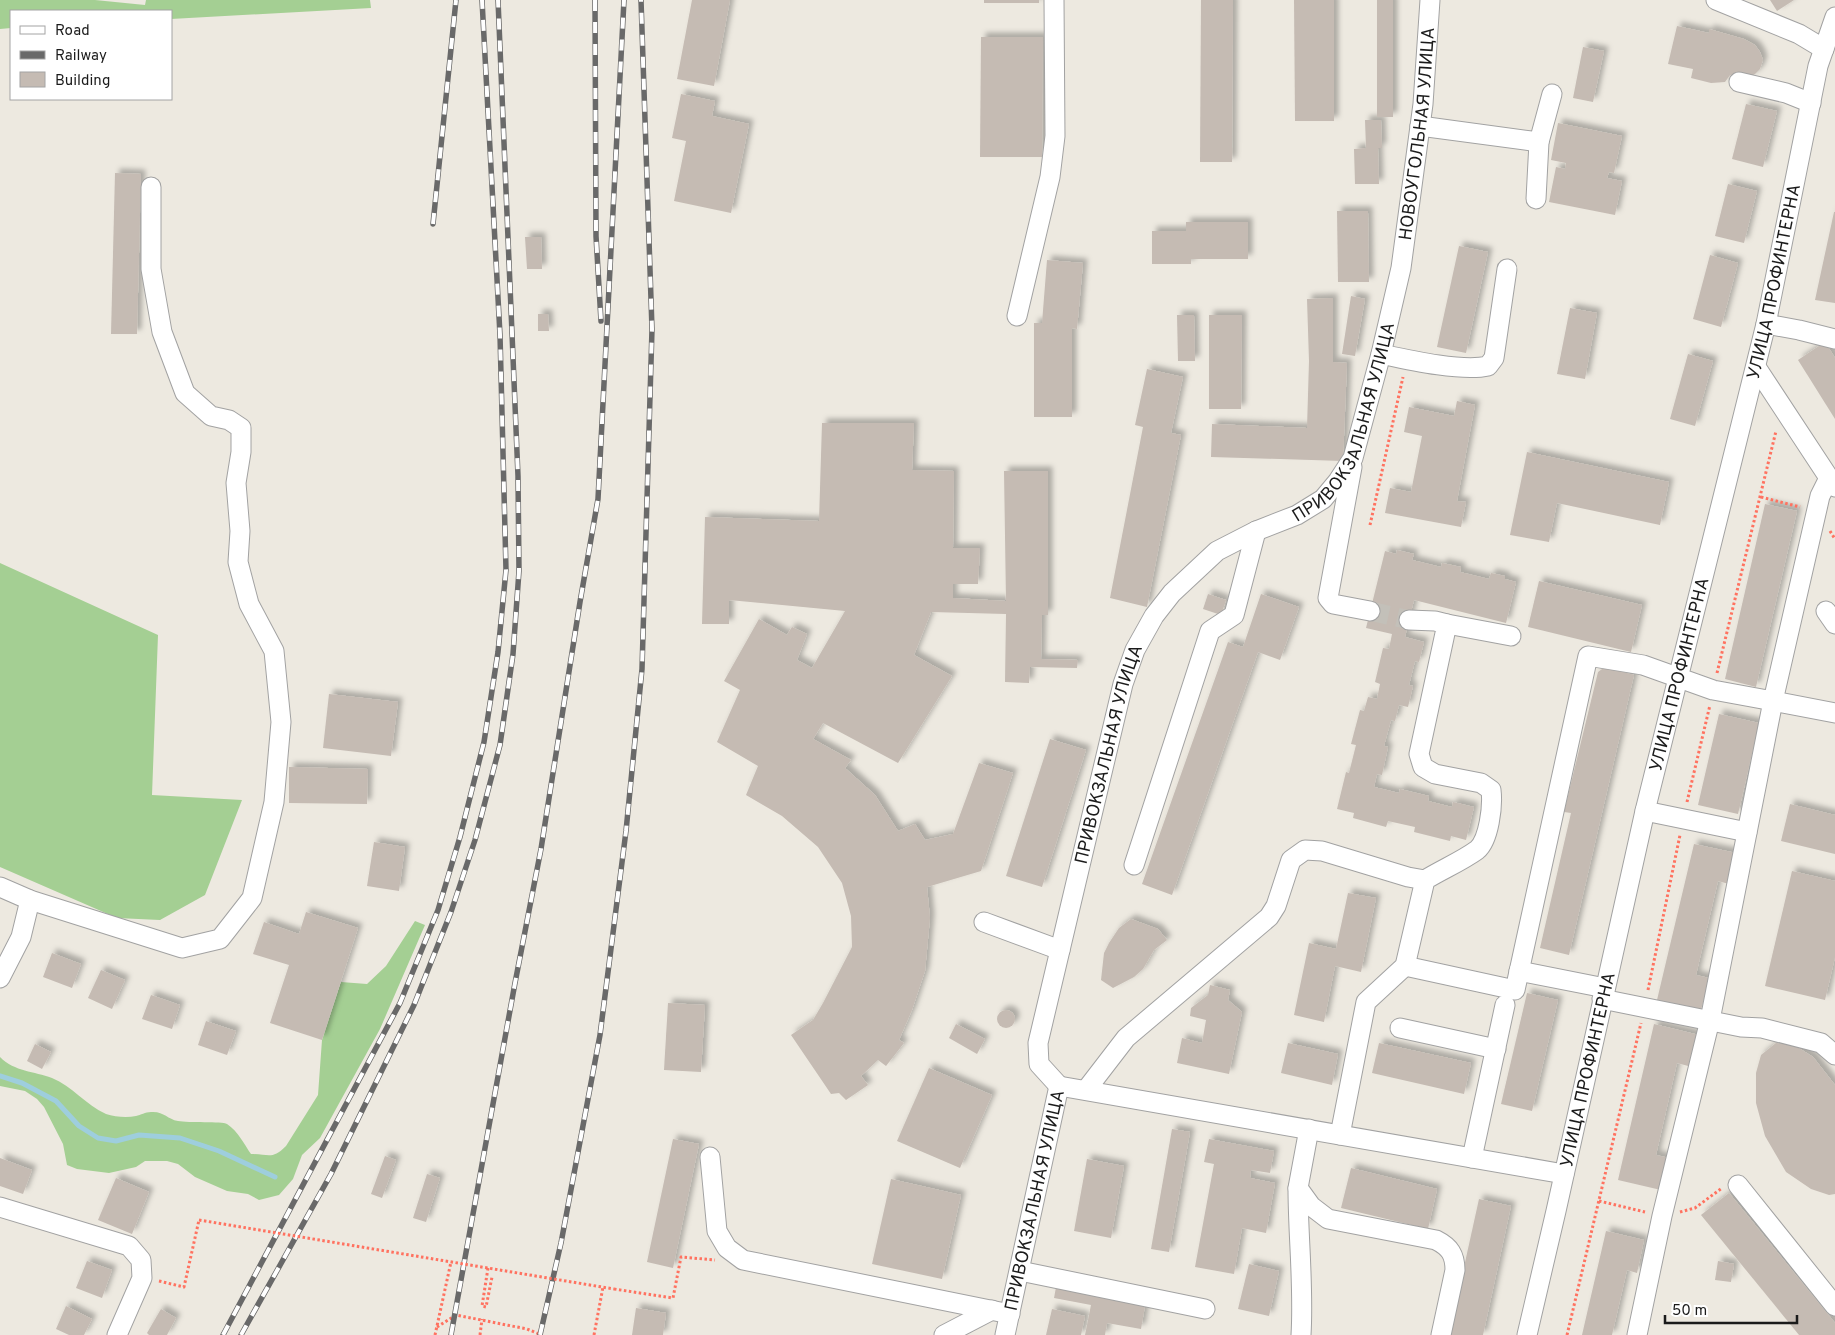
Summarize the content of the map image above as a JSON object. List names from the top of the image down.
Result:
{
  "streets": {
    "street": ["НОВОУГОЛЬНАЯ УЛИЦА", "УЛИЦА ПРОФИНТЕРНА", "ПРИВОКЗАЛЬНАЯ УЛИЦА"]
  },
  "crossings": [
    ["НОВОУГОЛЬНАЯ УЛИЦА", "ПРИВОКЗАЛЬНАЯ УЛИЦА"]
  ],
  "legend": ["Road", "Railway", "Building"],
  "scale_bar": "50 m"
}
